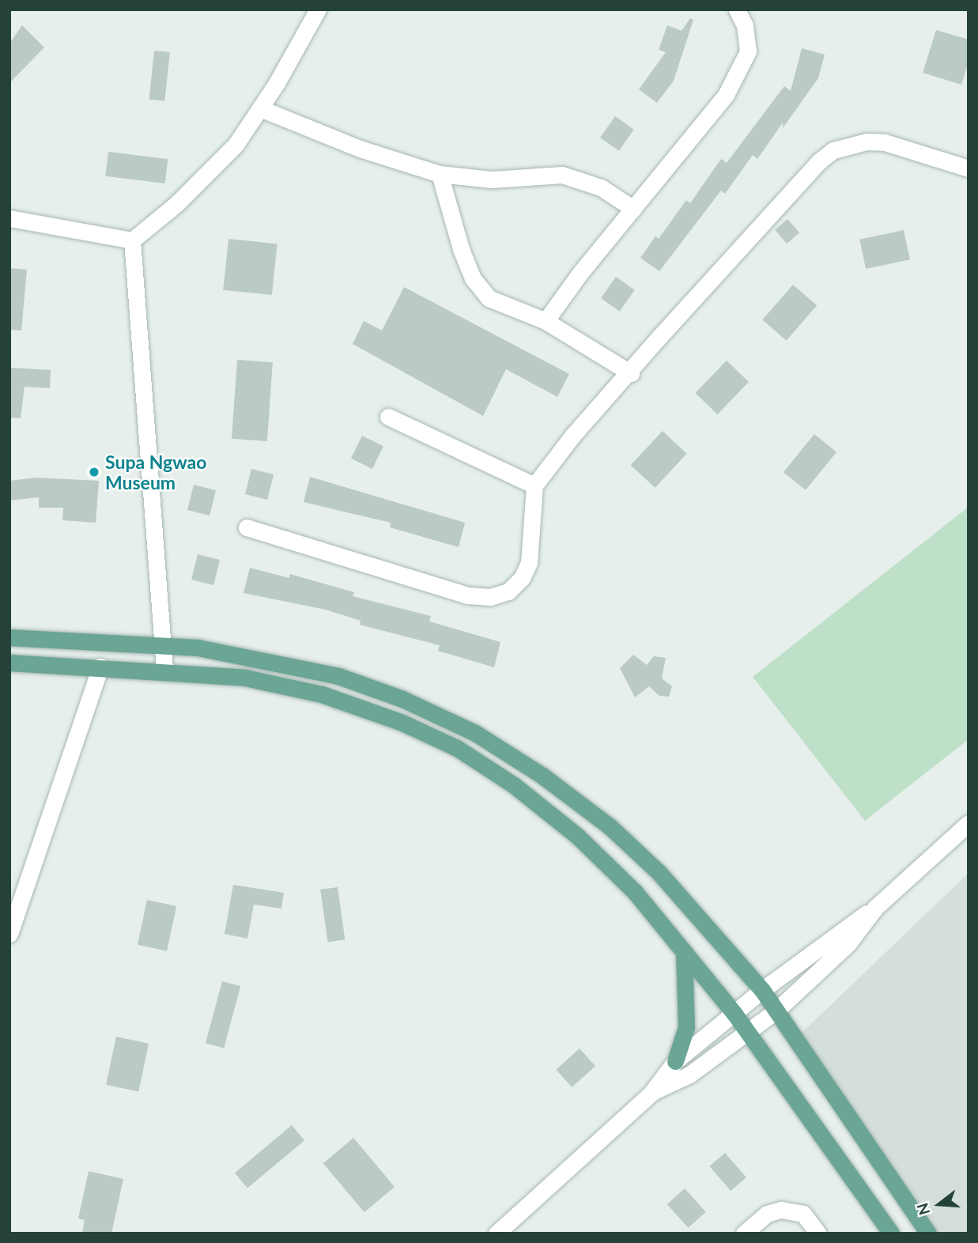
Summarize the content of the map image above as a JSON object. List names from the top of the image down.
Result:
{
  "places": ["Supa Ngwao Museum"],
  "north": "left"
}
